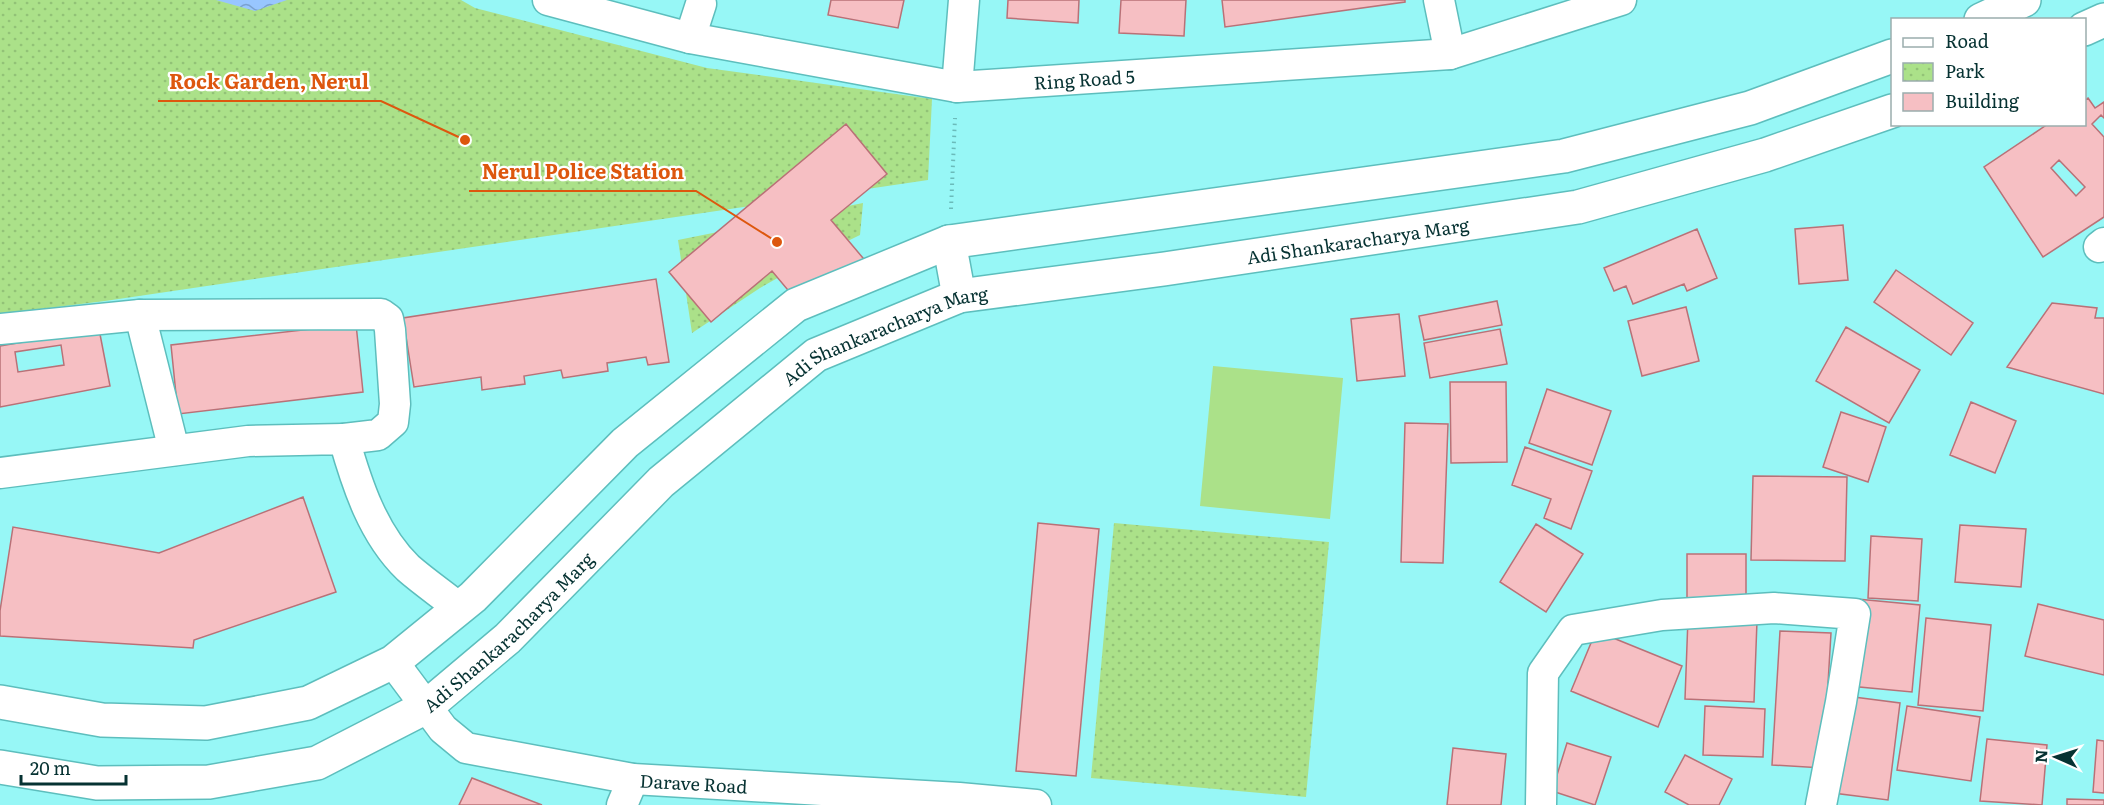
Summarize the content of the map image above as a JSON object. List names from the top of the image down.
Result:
{
  "streets": {
    "main road": ["Adi Shankaracharya Marg"],
    "street": ["Ring Road 5", "Darave Road"]
  },
  "crossings": [
    ["Adi Shankaracharya Marg", "Darave Road"]
  ],
  "places": ["Rock Garden, Nerul", "Nerul Police Station"],
  "legend": ["Road", "Park", "Building"],
  "scale_bar": "20 m",
  "north": "left"
}
